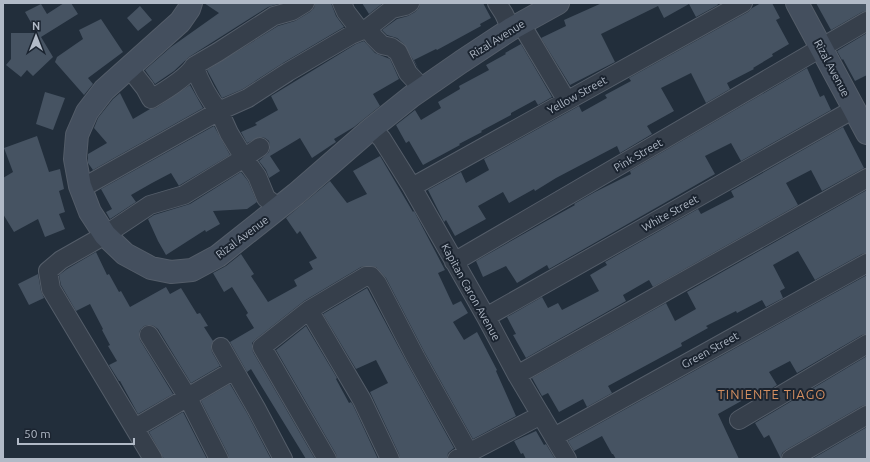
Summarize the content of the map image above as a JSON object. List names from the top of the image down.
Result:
{
  "streets": {
    "main road": ["Rizal Avenue"],
    "street": [
      "Yellow Street",
      "Pink Street",
      "White Street",
      "Kapitan Caron Avenue",
      "Green Street"
    ]
  },
  "crossings": [
    ["Rizal Avenue", "Pink Street"],
    ["Rizal Avenue", "White Street"],
    ["Rizal Avenue", "Kapitan Caron Avenue"],
    ["Yellow Street", "Kapitan Caron Avenue"],
    ["Pink Street", "Kapitan Caron Avenue"],
    ["White Street", "Kapitan Caron Avenue"],
    ["Kapitan Caron Avenue", "Green Street"]
  ],
  "districts": ["TINIENTE TIAGO"],
  "scale_bar": "50 m",
  "north": "top"
}
